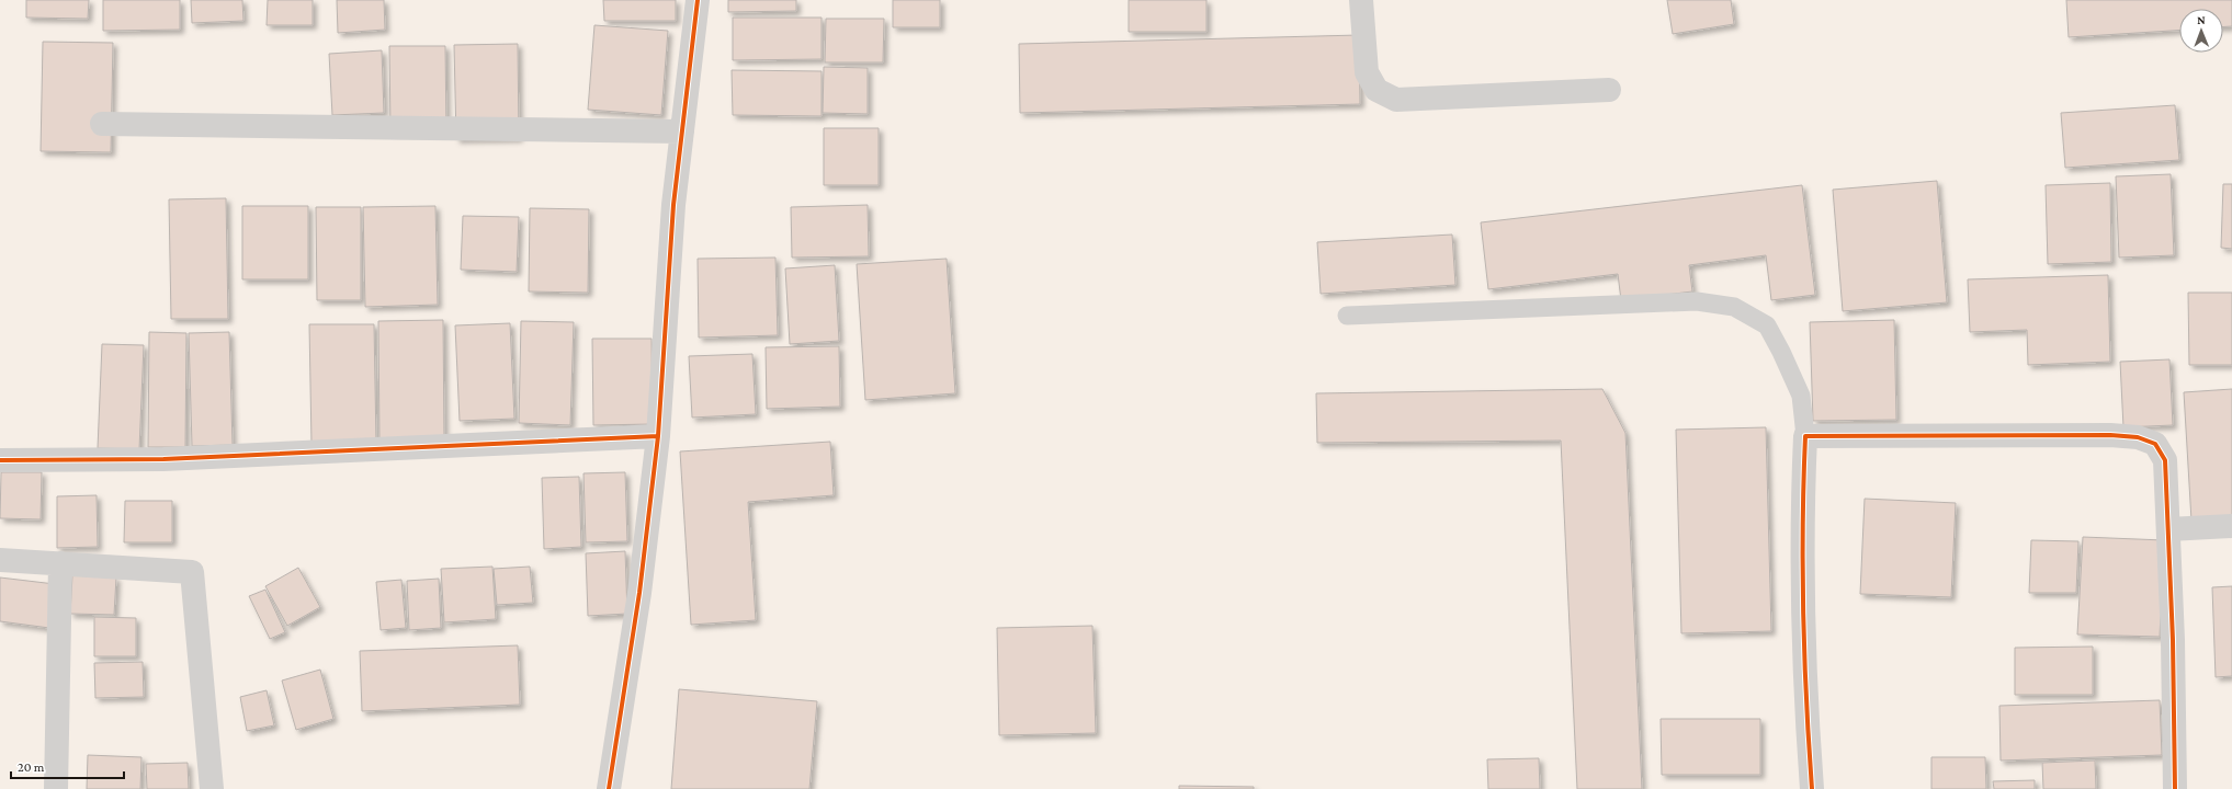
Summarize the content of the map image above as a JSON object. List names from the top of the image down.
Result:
{
  "scale_bar": "20 m",
  "north": "top"
}
